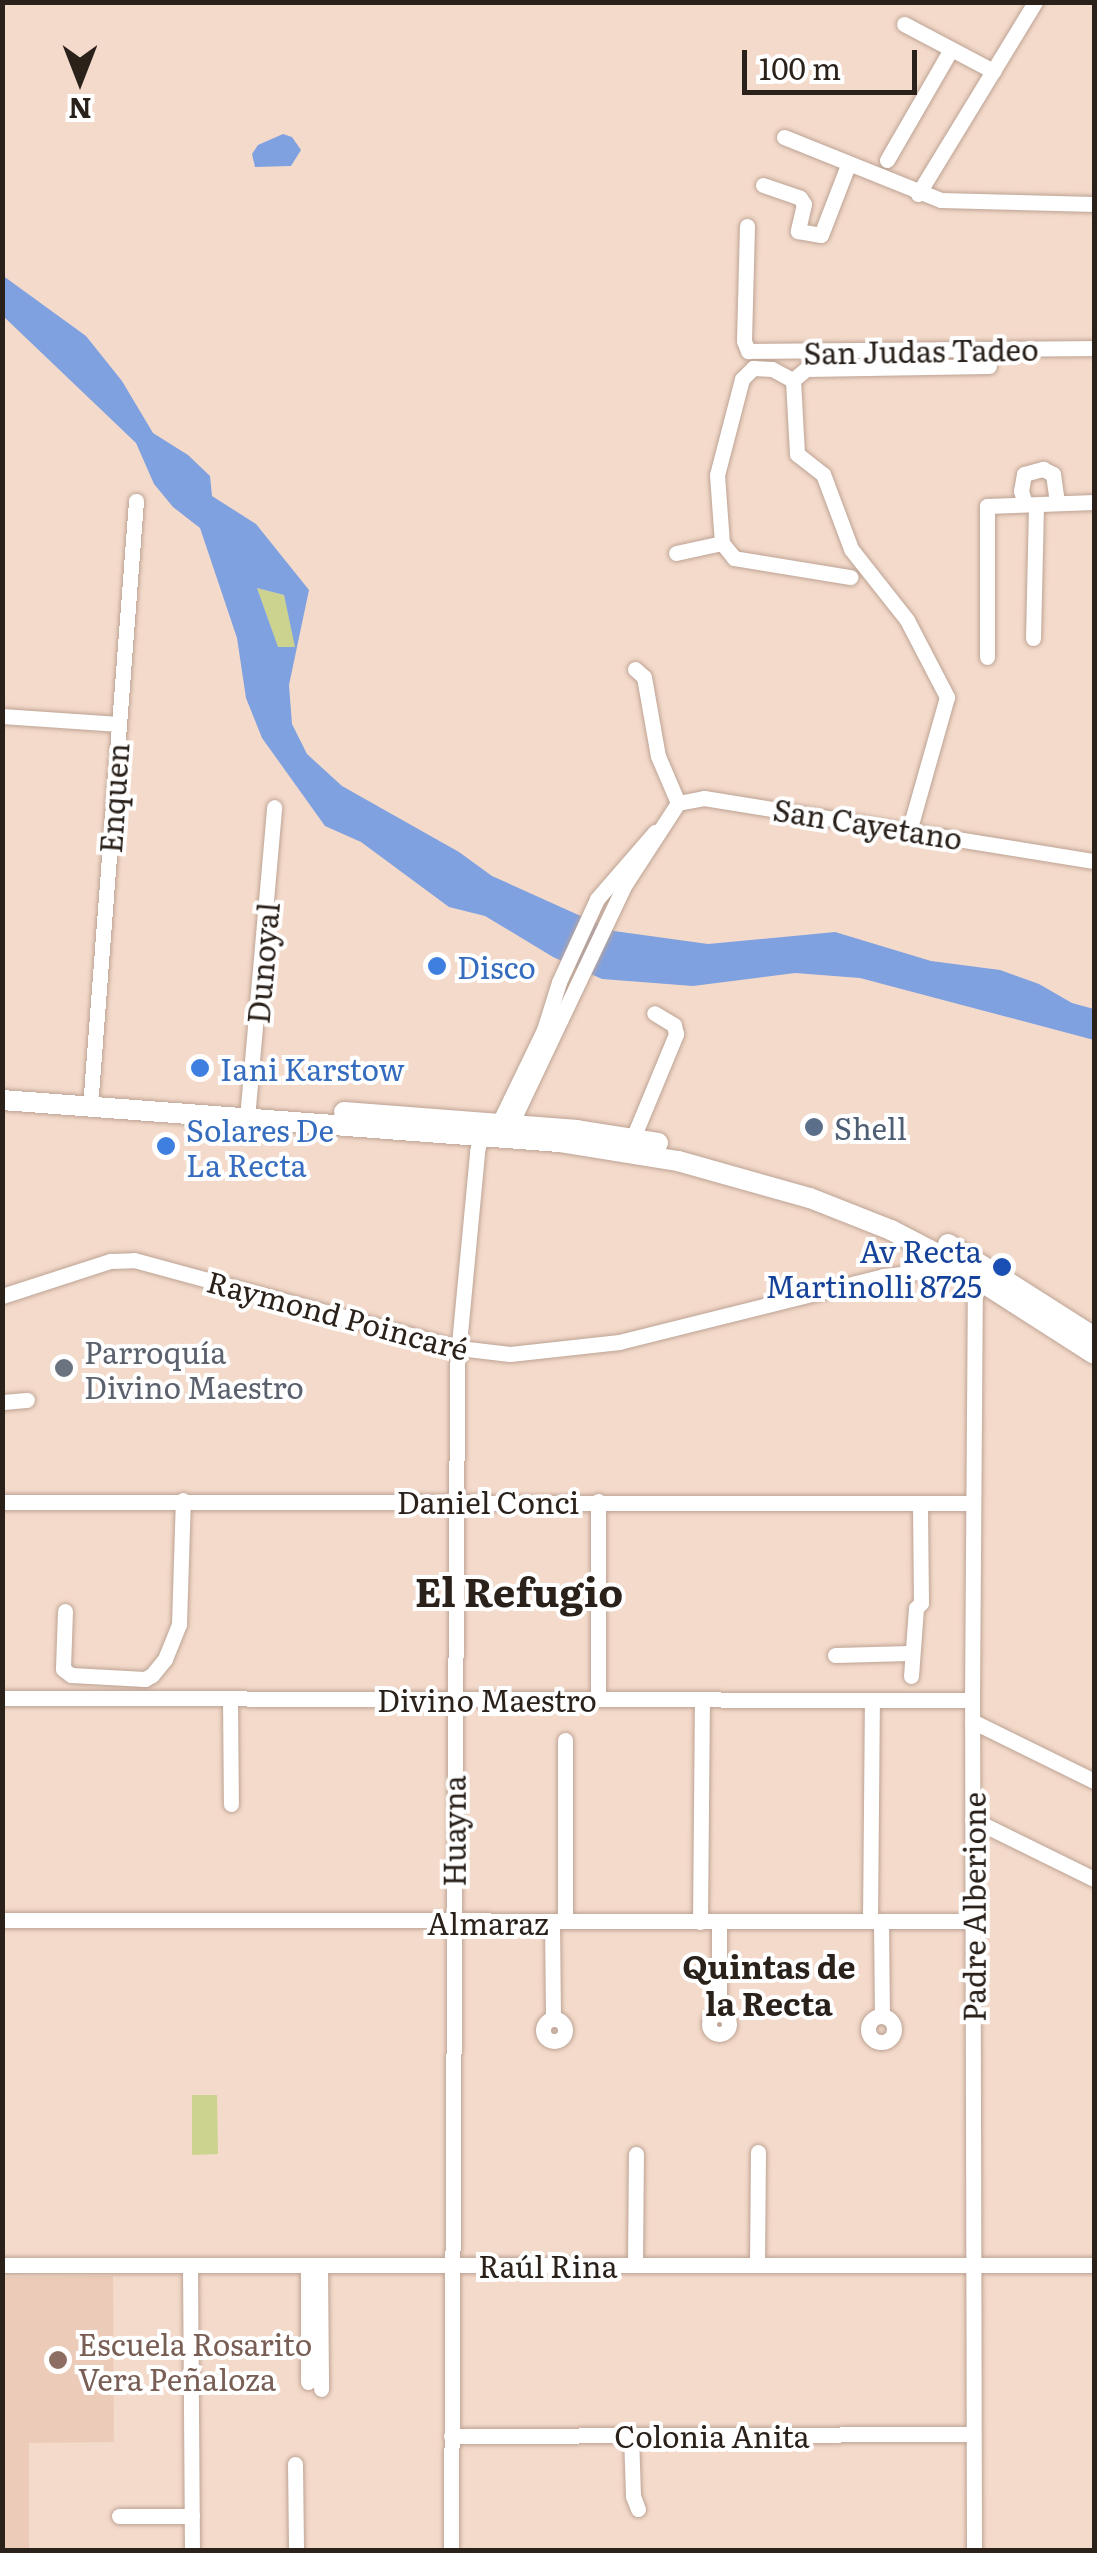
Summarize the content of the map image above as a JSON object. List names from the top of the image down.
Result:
{
  "streets": {
    "street": [
      "San Judas Tadeo",
      "Enquen",
      "San Cayetano",
      "Dunoyal",
      "Raymond Poincaré",
      "Daniel Conci",
      "Divino Maestro",
      "Huayna",
      "Padre Alberione",
      "Almaraz",
      "Raúl Rina",
      "Colonia Anita"
    ]
  },
  "crossings": [
    ["Raymond Poincaré", "Huayna"],
    ["Daniel Conci", "Huayna"],
    ["Daniel Conci", "Padre Alberione"],
    ["Divino Maestro", "Huayna"],
    ["Divino Maestro", "Padre Alberione"],
    ["Huayna", "Almaraz"],
    ["Huayna", "Raúl Rina"],
    ["Huayna", "Colonia Anita"],
    ["Padre Alberione", "Almaraz"],
    ["Padre Alberione", "Raúl Rina"],
    ["Padre Alberione", "Colonia Anita"]
  ],
  "districts": ["El Refugio", "Quintas de la Recta"],
  "places": [
    "Disco",
    "Iani Karstow",
    "Shell",
    "Solares De La Recta",
    "Av Recta Martinolli 8725",
    "Parroquía Divino Maestro",
    "Escuela Rosarito Vera Peñaloza"
  ],
  "scale_bar": "100 m",
  "north": "bottom"
}
